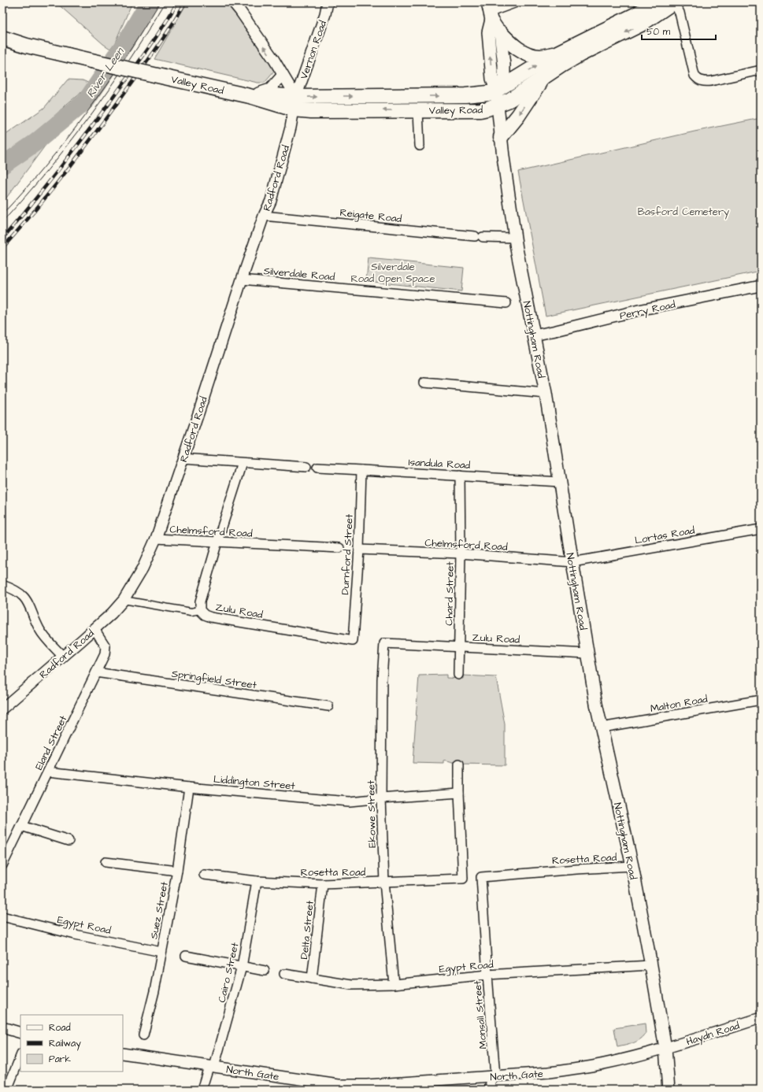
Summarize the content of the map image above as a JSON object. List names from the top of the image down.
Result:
{
  "streets": {
    "highway": ["Valley Road"],
    "main road": ["Nottingham Road"],
    "street": [
      "Vernon Road",
      "Radford Road",
      "Reigate Road",
      "Silverdale Road",
      "Perry Road",
      "Isandula Road",
      "Chelmsford Road",
      "Lortas Road",
      "Durnford Street",
      "Chard Street",
      "Zulu Road",
      "Springfield Street",
      "Malton Road",
      "Eland Street",
      "Liddington Street",
      "Ekowe Street",
      "Rosetta Road",
      "Suez Street",
      "Egypt Road",
      "Delta Street",
      "Cairo Street",
      "Monsall Street",
      "Haydn Road",
      "North Gate"
    ]
  },
  "crossings": [
    ["Vernon Road", "Valley Road"],
    ["Vernon Road", "Radford Road"],
    ["Valley Road", "Radford Road"],
    ["Valley Road", "Nottingham Road"],
    ["Radford Road", "Reigate Road"],
    ["Radford Road", "Silverdale Road"],
    ["Radford Road", "Chelmsford Road"],
    ["Radford Road", "Zulu Road"],
    ["Radford Road", "Eland Street"],
    ["Reigate Road", "Nottingham Road"],
    ["Perry Road", "Nottingham Road"],
    ["Nottingham Road", "Isandula Road"],
    ["Nottingham Road", "Chelmsford Road"],
    ["Nottingham Road", "Lortas Road"],
    ["Nottingham Road", "Zulu Road"],
    ["Nottingham Road", "Malton Road"],
    ["Nottingham Road", "Rosetta Road"],
    ["Nottingham Road", "Egypt Road"],
    ["Nottingham Road", "Haydn Road"],
    ["Nottingham Road", "North Gate"],
    ["Isandula Road", "Durnford Street"],
    ["Isandula Road", "Chard Street"],
    ["Chelmsford Road", "Lortas Road"],
    ["Chelmsford Road", "Durnford Street"],
    ["Chelmsford Road", "Chard Street"],
    ["Durnford Street", "Zulu Road"],
    ["Chard Street", "Zulu Road"],
    ["Zulu Road", "Ekowe Street"],
    ["Springfield Street", "Eland Street"],
    ["Eland Street", "Liddington Street"],
    ["Liddington Street", "Ekowe Street"],
    ["Liddington Street", "Rosetta Road"],
    ["Liddington Street", "Suez Street"],
    ["Ekowe Street", "Rosetta Road"],
    ["Ekowe Street", "Egypt Road"],
    ["Rosetta Road", "Delta Street"],
    ["Rosetta Road", "Cairo Street"],
    ["Rosetta Road", "Monsall Street"],
    ["Suez Street", "Egypt Road"],
    ["Egypt Road", "Delta Street"],
    ["Egypt Road", "Monsall Street"],
    ["Cairo Street", "North Gate"],
    ["Monsall Street", "North Gate"],
    ["Haydn Road", "North Gate"]
  ],
  "water": ["River Leen"],
  "parks": ["Basford Cemetery", "Silverdale Road Open Space"],
  "legend": ["Road", "Railway", "Park"],
  "scale_bar": "50 m"
}
